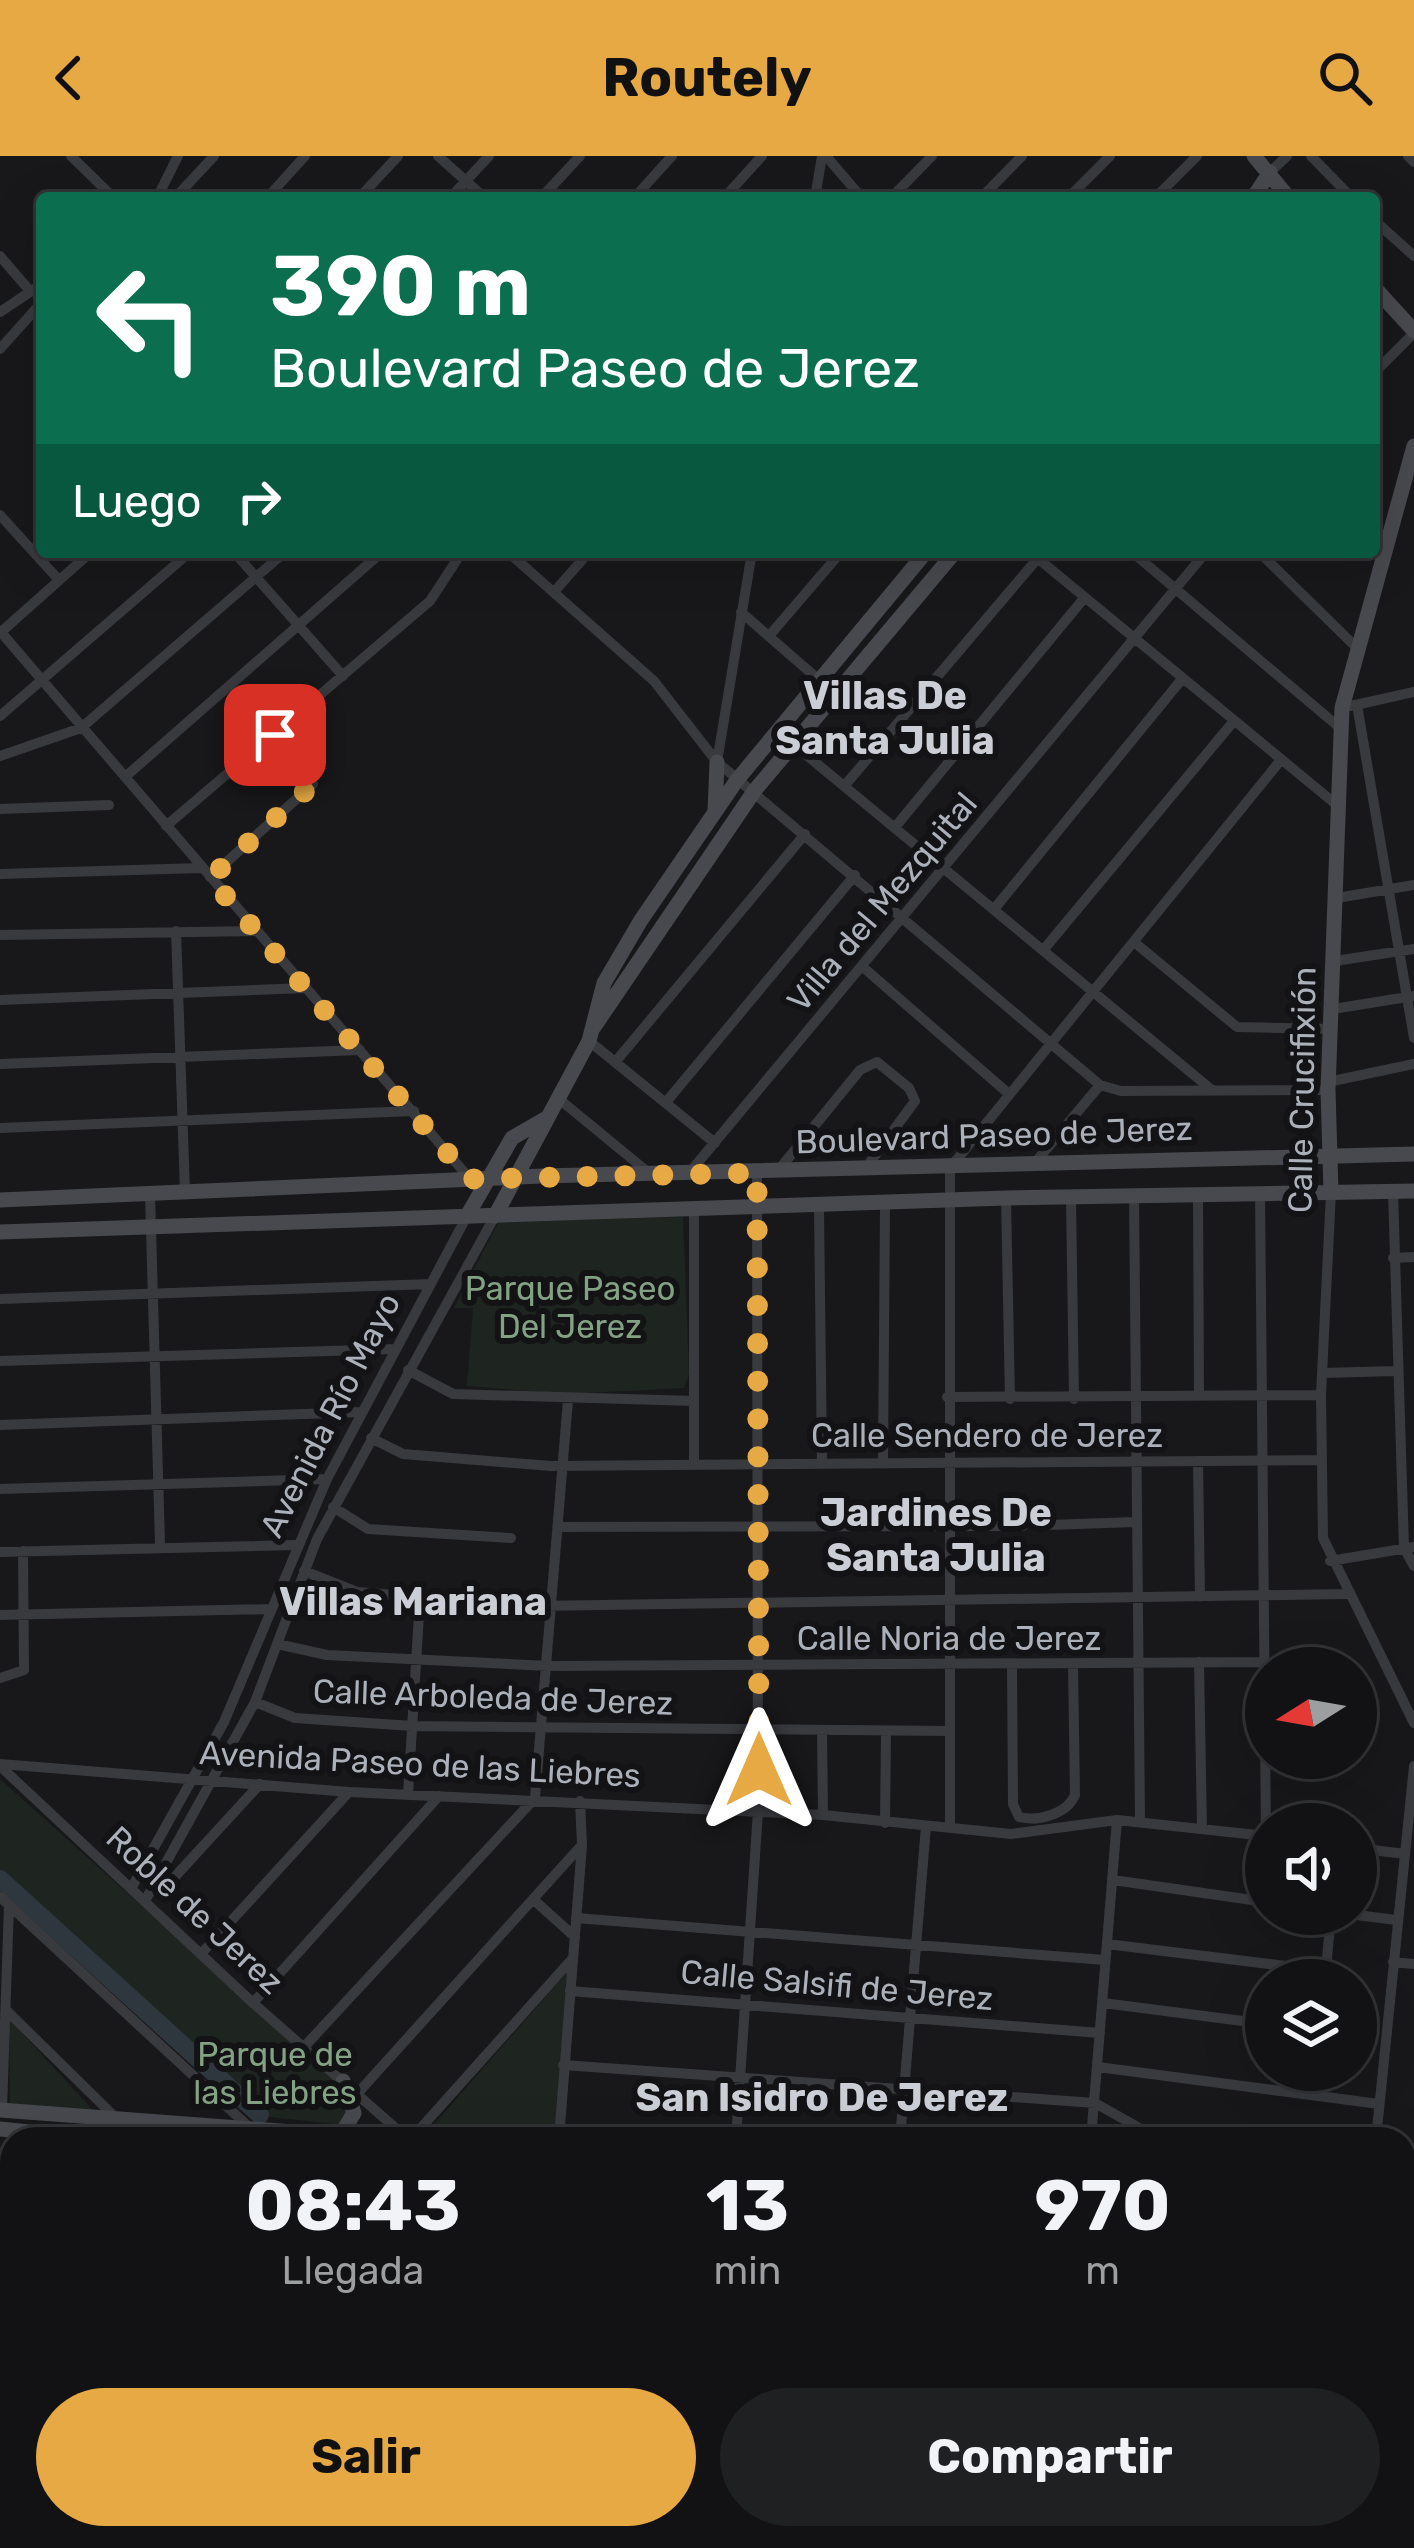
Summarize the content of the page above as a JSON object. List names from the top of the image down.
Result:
{
  "streets": {
    "street": [
      "Villa del Mezquital",
      "Calle Crucifixión",
      "Boulevard Paseo de Jerez",
      "Avenida Río Mayo",
      "Calle Sendero de Jerez",
      "Calle Noria de Jerez",
      "Calle Arboleda de Jerez",
      "Avenida Paseo de las Liebres",
      "Roble de Jerez",
      "Calle Salsifi de Jerez"
    ]
  },
  "crossings": [
    ["Villa del Mezquital", "Boulevard Paseo de Jerez"],
    ["Calle Crucifixión", "Boulevard Paseo de Jerez"],
    ["Calle Crucifixión", "Calle Sendero de Jerez"],
    ["Boulevard Paseo de Jerez", "Avenida Río Mayo"],
    ["Avenida Río Mayo", "Calle Sendero de Jerez"],
    ["Avenida Río Mayo", "Calle Noria de Jerez"],
    ["Avenida Río Mayo", "Calle Arboleda de Jerez"],
    ["Avenida Río Mayo", "Avenida Paseo de las Liebres"],
    ["Avenida Río Mayo", "Roble de Jerez"],
    ["Avenida Paseo de las Liebres", "Roble de Jerez"]
  ],
  "districts": [
    "Villas De Santa Julia",
    "Jardines De Santa Julia",
    "Villas Mariana",
    "San Isidro De Jerez"
  ],
  "parks": ["Parque Paseo Del Jerez", "Parque de las Liebres"],
  "north": "left",
  "page": {
    "header": "Routely",
    "turn": ["390 m", "Boulevard Paseo de Jerez"],
    "then": "Luego",
    "eta": [
      "08:43",
      "Llegada",
      "13",
      "min",
      "970",
      "m"
    ],
    "buttons": ["Salir", "Compartir"]
  }
}
